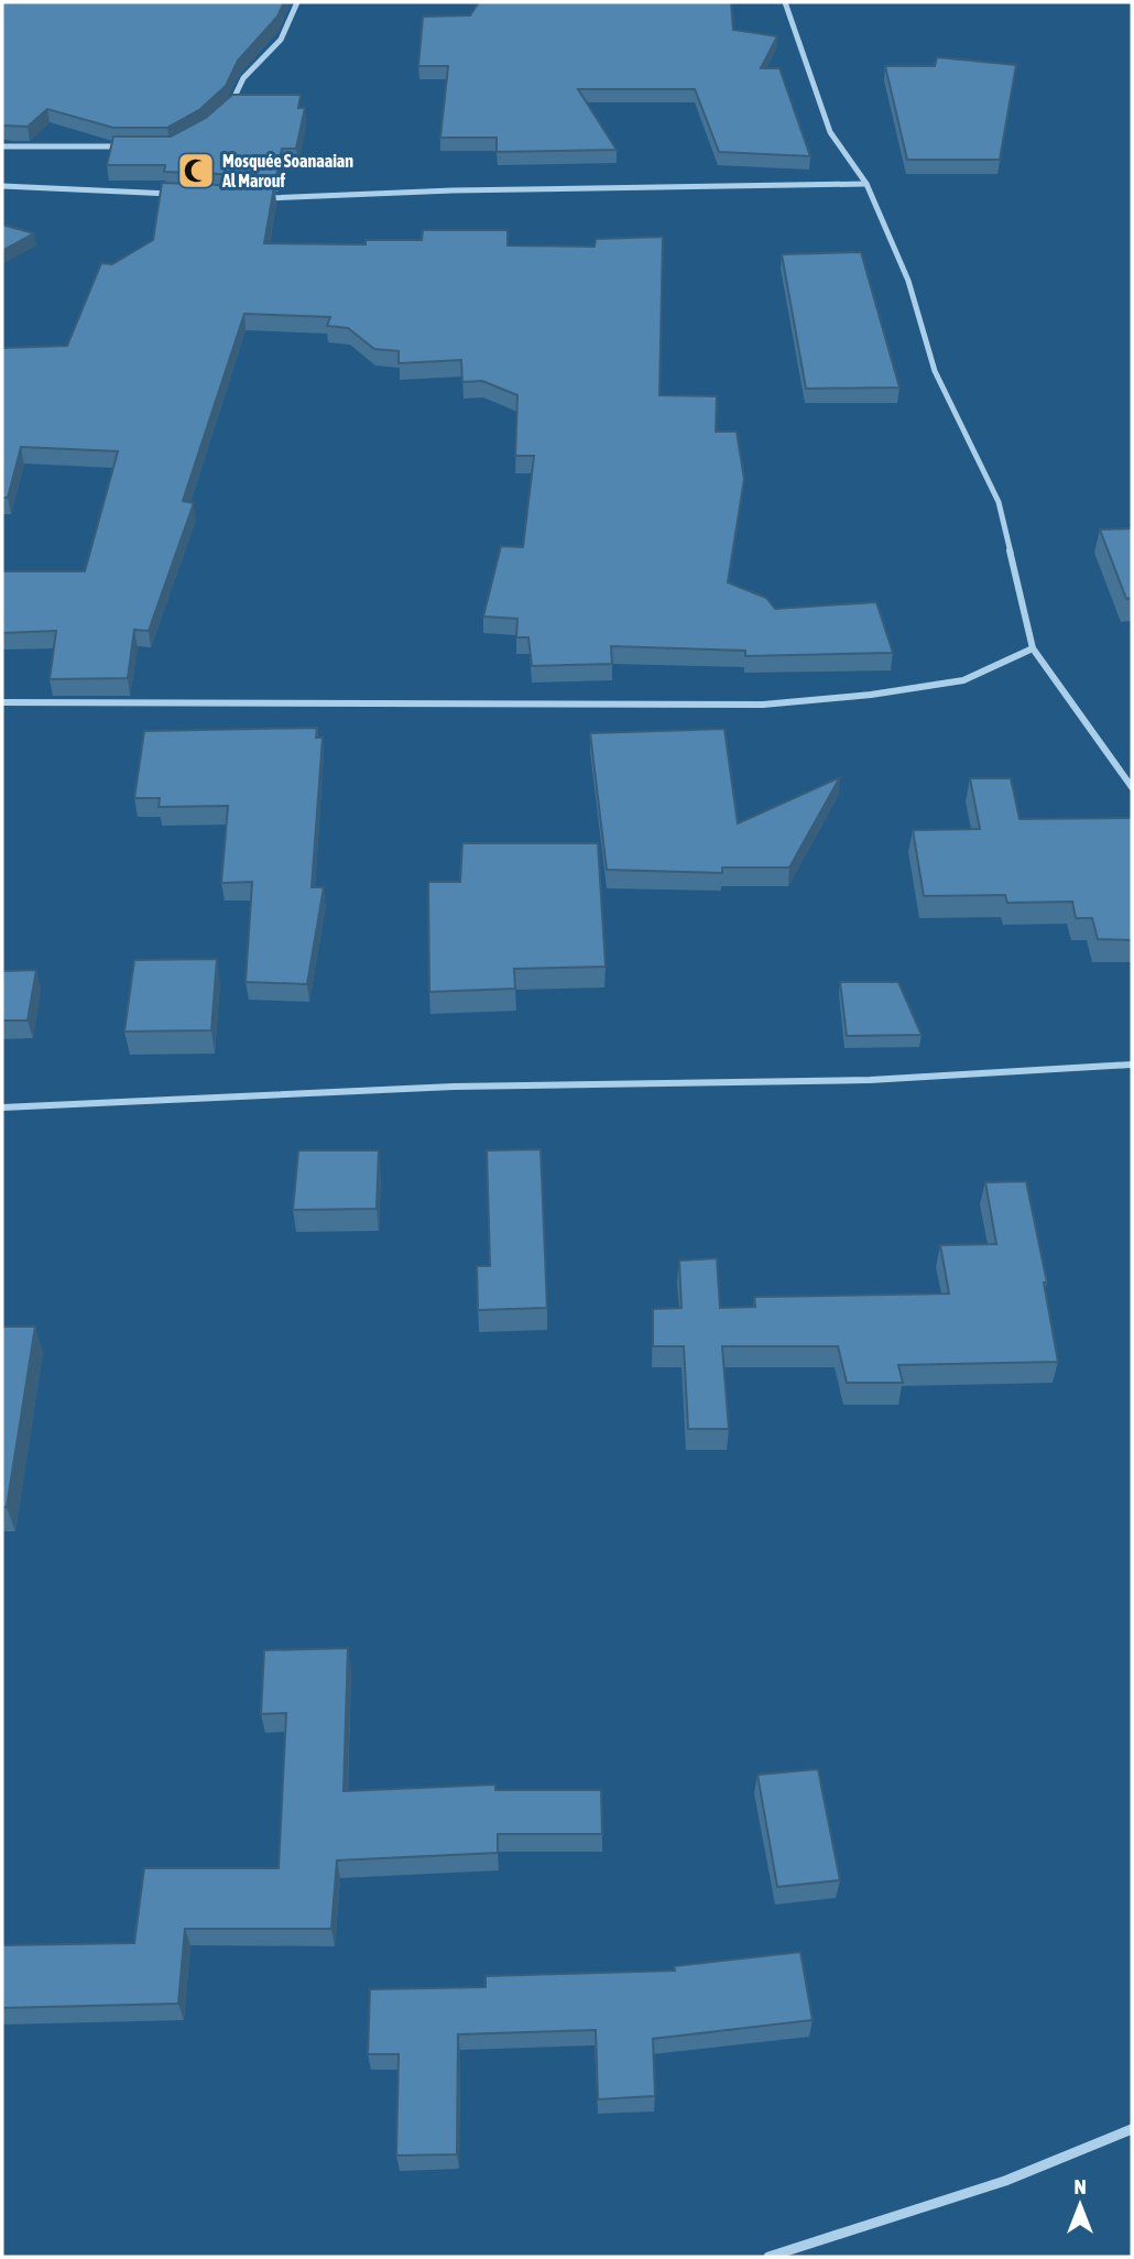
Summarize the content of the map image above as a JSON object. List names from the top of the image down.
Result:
{
  "places": {
    "mosque": ["Mosquée Soanaaian Al Marouf"]
  },
  "north": "top"
}
